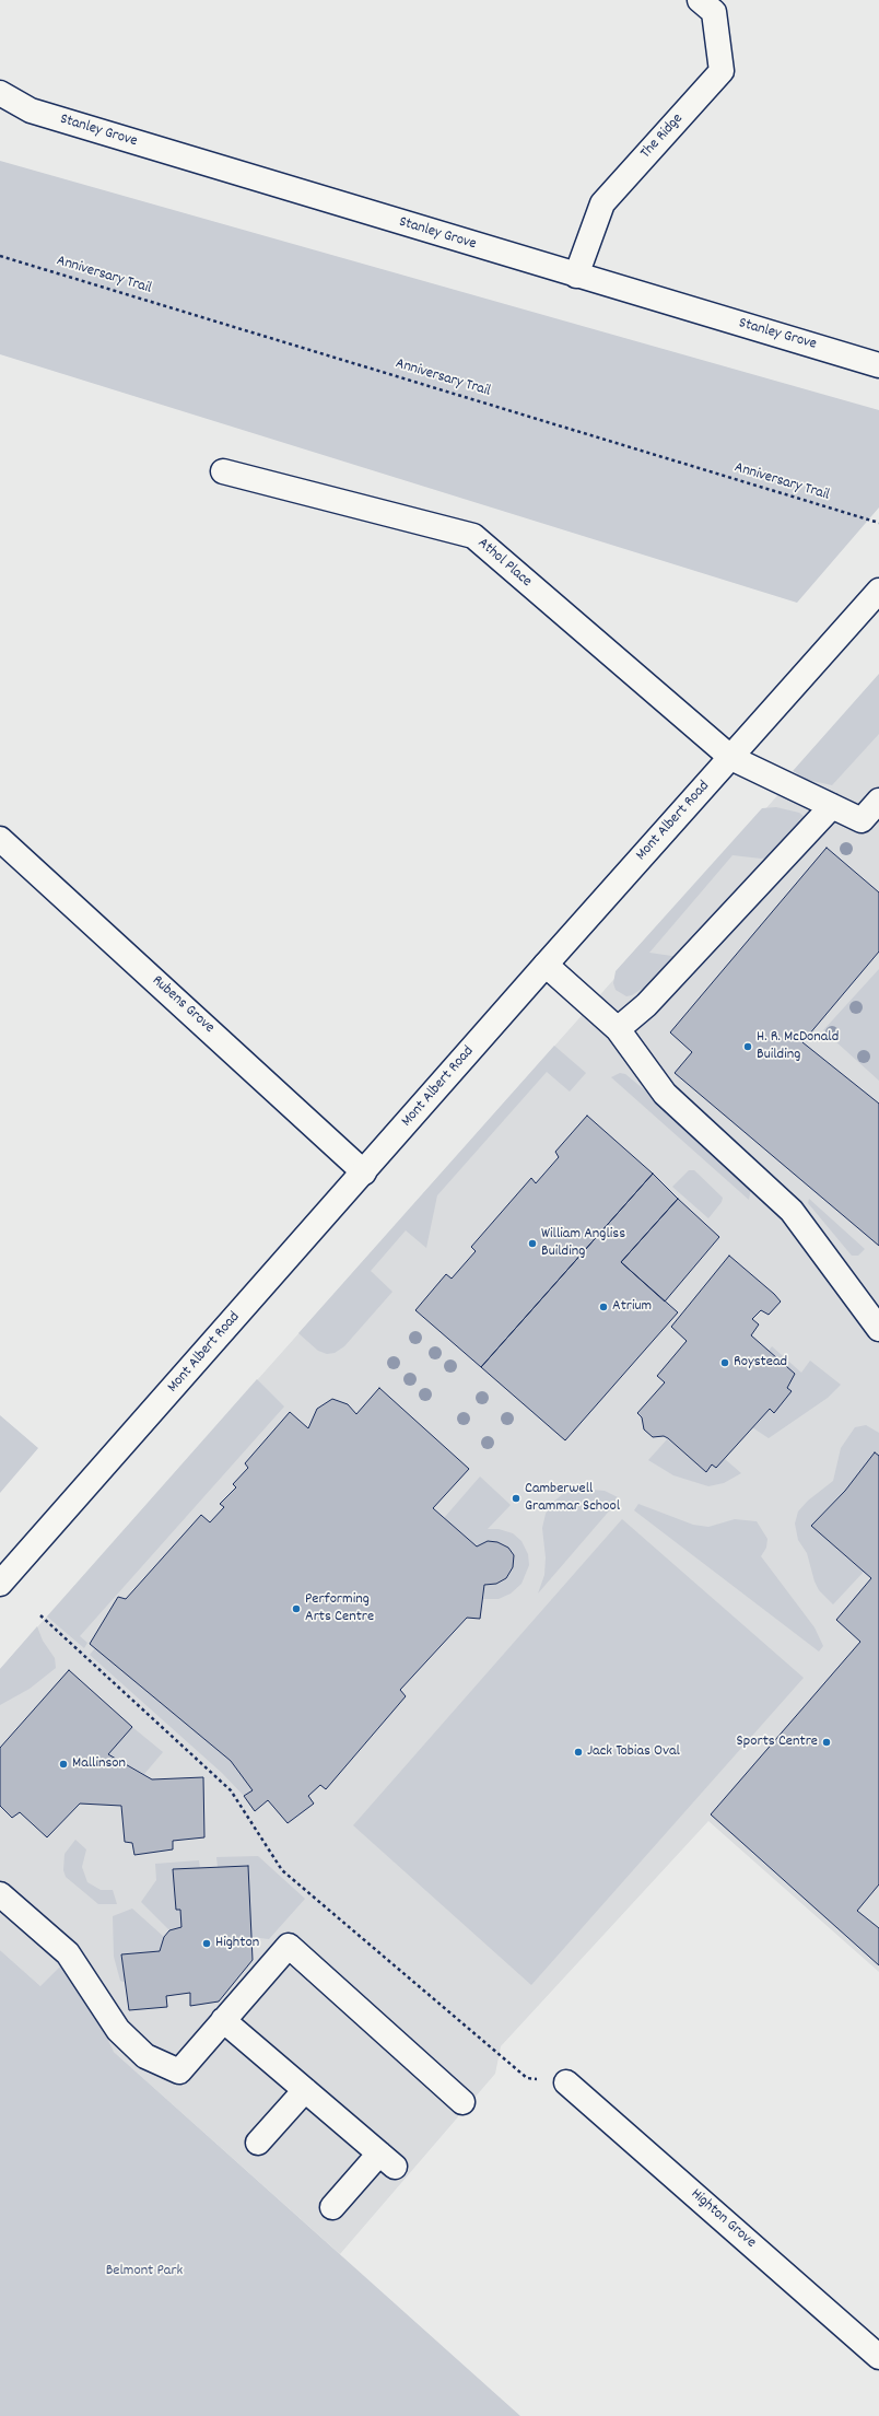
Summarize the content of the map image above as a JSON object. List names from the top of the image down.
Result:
{
  "streets": {
    "street": [
      "Stanley Grove",
      "The Ridge",
      "Athol Place",
      "Mont Albert Road",
      "Rubens Grove",
      "Highton Grove"
    ],
    "path": ["Anniversary Trail"]
  },
  "crossings": [
    ["Stanley Grove", "The Ridge"],
    ["Athol Place", "Mont Albert Road"],
    ["Mont Albert Road", "Rubens Grove"]
  ],
  "parks": ["Belmont Park"],
  "places": [
    "H. R. McDonald Building",
    "William Angliss Building",
    "Atrium",
    "Roystead",
    "Camberwell Grammar School",
    "Performing Arts Centre",
    "Sports Centre",
    "Jack Tobias Oval",
    "Mallinson",
    "Highton"
  ]
}
